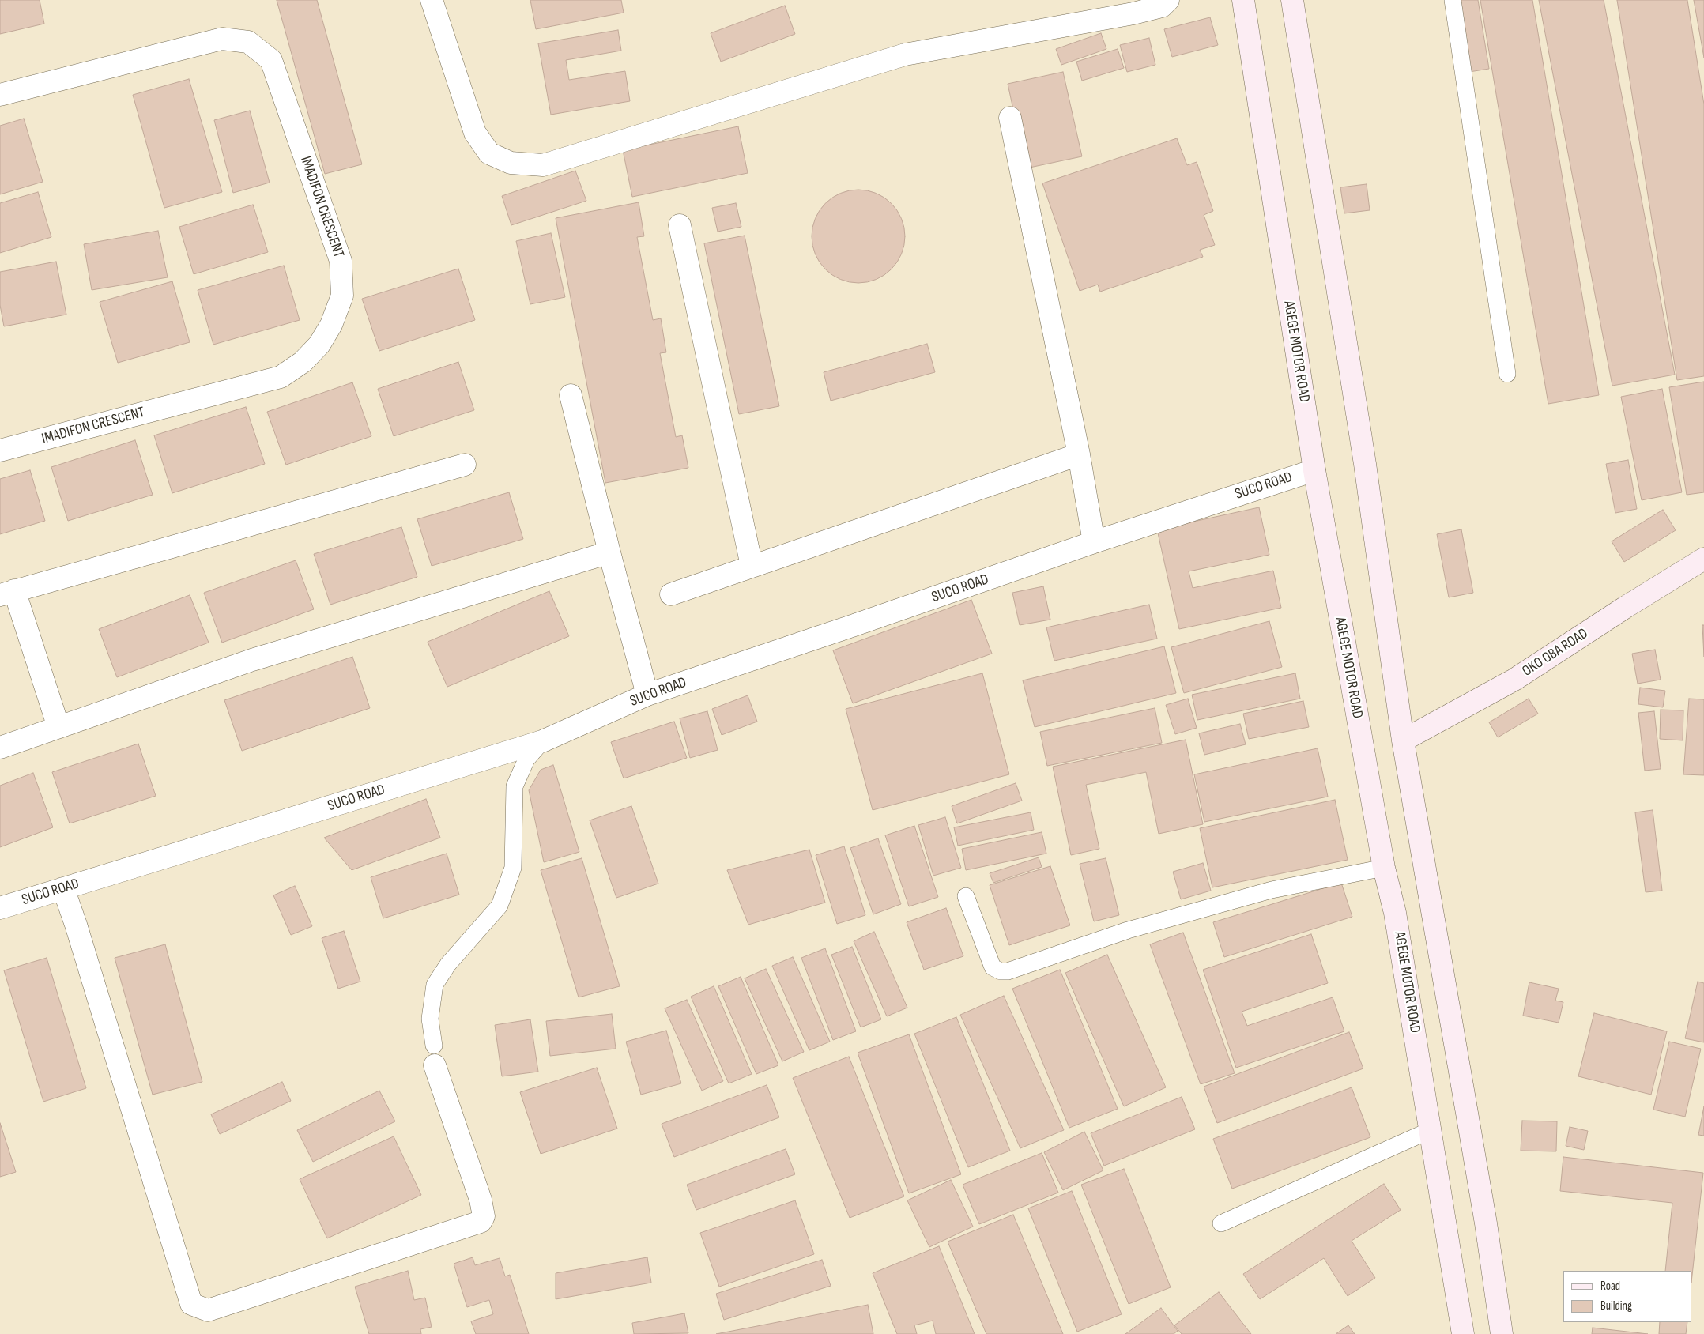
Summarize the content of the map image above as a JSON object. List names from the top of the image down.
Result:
{
  "streets": {
    "main road": ["AGEGE MOTOR ROAD", "OKO OBA ROAD"],
    "street": ["IMADIFON CRESCENT", "SUCO ROAD"]
  },
  "crossings": [
    ["AGEGE MOTOR ROAD", "SUCO ROAD"]
  ],
  "legend": ["Road", "Building"]
}
